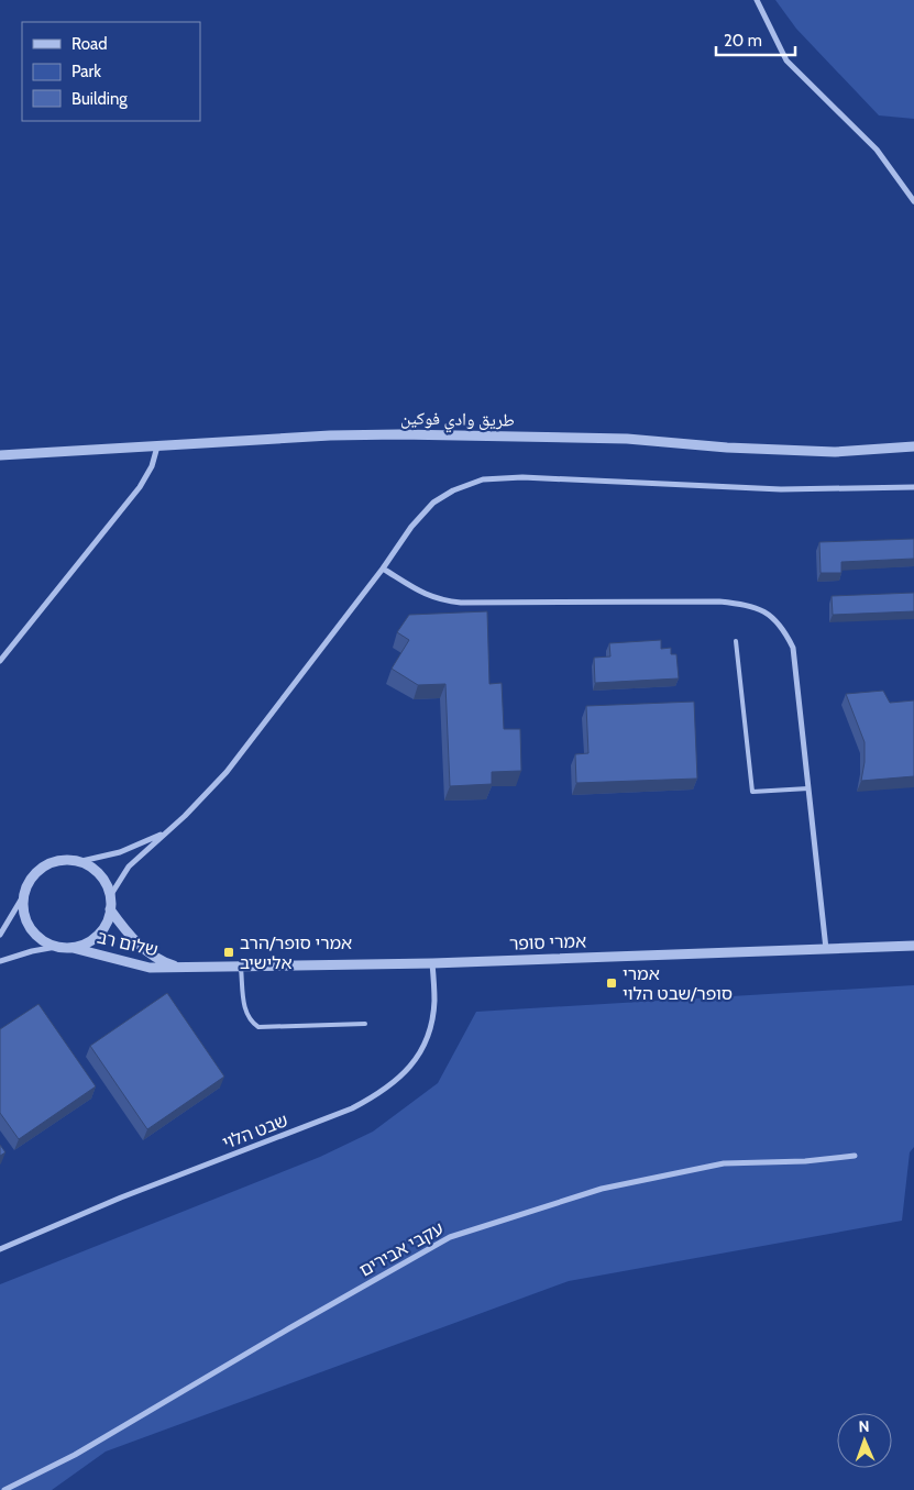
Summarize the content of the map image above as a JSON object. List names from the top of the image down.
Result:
{
  "streets": {
    "street": [
      "طريق وادي فوکين",
      "אמרי סופר",
      "שלום רב",
      "שבט הלוי",
      "עקבי אבירים"
    ]
  },
  "crossings": [
    ["אמרי סופר", "שלום רב"],
    ["אמרי סופר", "שבט הלוי"]
  ],
  "places": {
    "transit": ["אמרי סופר/הרב אלישיב", "אמרי סופר/שבט הלוי"]
  },
  "legend": ["Road", "Park", "Building"],
  "scale_bar": "20 m",
  "north": "top"
}
